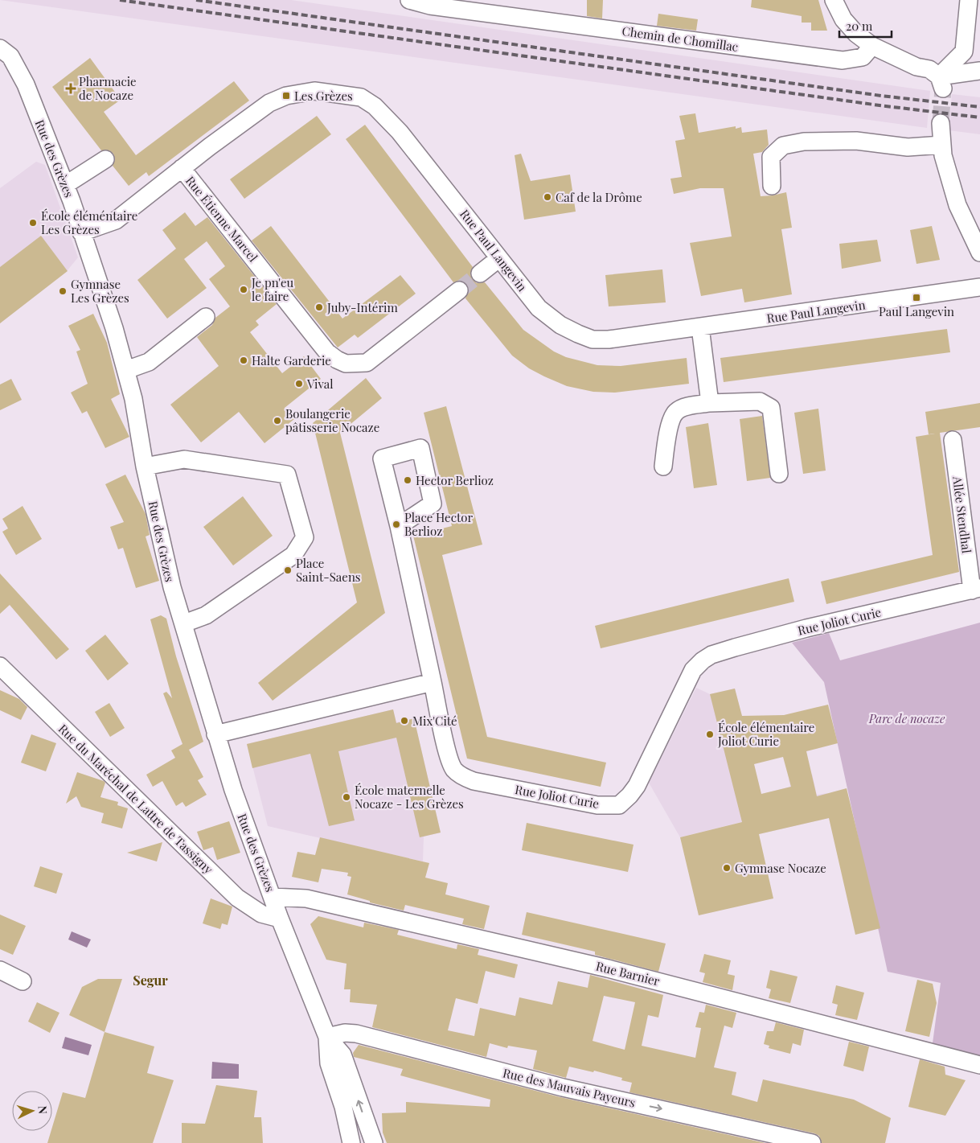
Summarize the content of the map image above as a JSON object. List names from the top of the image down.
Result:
{
  "streets": {
    "street": [
      "Chemin de Chomillac",
      "Rue des Grèzes",
      "Rue Étienne Marcel",
      "Rue Paul Langevin",
      "Allée Stendhal",
      "Rue Joliot Curie",
      "Rue du Maréchal de Lattre de Tassigny",
      "Rue Barnier",
      "Rue des Mauvais Payeurs"
    ]
  },
  "crossings": [
    ["Rue des Grèzes", "Rue Paul Langevin"],
    ["Rue des Grèzes", "Rue du Maréchal de Lattre de Tassigny"],
    ["Rue des Grèzes", "Rue Barnier"],
    ["Rue des Grèzes", "Rue des Mauvais Payeurs"],
    ["Rue Étienne Marcel", "Rue Paul Langevin"],
    ["Allée Stendhal", "Rue Joliot Curie"]
  ],
  "one_way": ["Rue des Mauvais Payeurs"],
  "districts": ["Segur"],
  "parks": ["Parc de nocaze"],
  "places": {
    "health": ["Pharmacie de Nocaze"],
    "transit": ["Les Grèzes", "Paul Langevin"],
    "other": [
      "Caf de la Drôme",
      "École éléméntaire Les Grèzes",
      "Je pn'eu le faire",
      "Gymnase Les Grèzes",
      "Juby-Intérim",
      "Halte Garderie",
      "Vival",
      "Boulangerie pâtisserie Nocaze",
      "Hector Berlioz",
      "Place Hector Berlioz",
      "Place Saint-Saens",
      "Mix'Cité",
      "École élémentaire Joliot Curie",
      "École maternelle Nocaze - Les Grèzes",
      "Gymnase Nocaze"
    ]
  },
  "scale_bar": "20 m",
  "north": "right"
}
